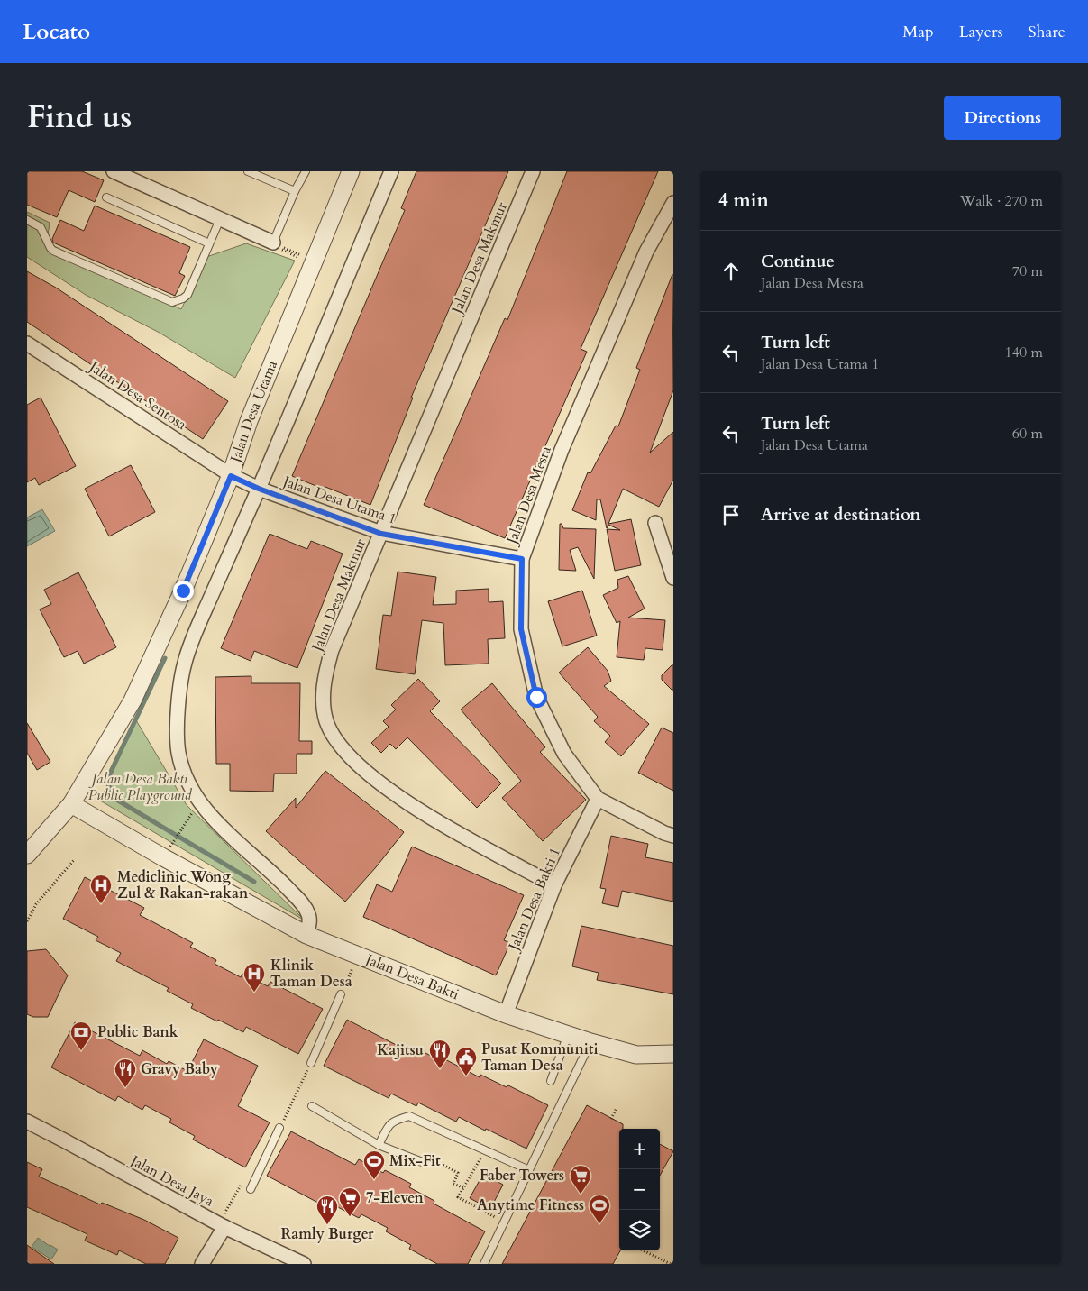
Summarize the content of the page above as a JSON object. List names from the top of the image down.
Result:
{
  "streets": {
    "street": [
      "Jalan Desa Makmur",
      "Jalan Desa Sentosa",
      "Jalan Desa Utama",
      "Jalan Desa Mesra",
      "Jalan Desa Utama 1",
      "Jalan Desa Bakti 1",
      "Jalan Desa Bakti",
      "Jalan Desa Jaya"
    ]
  },
  "crossings": [
    ["Jalan Desa Makmur", "Jalan Desa Utama 1"],
    ["Jalan Desa Makmur", "Jalan Desa Bakti 1"],
    ["Jalan Desa Sentosa", "Jalan Desa Utama"],
    ["Jalan Desa Sentosa", "Jalan Desa Utama 1"],
    ["Jalan Desa Utama", "Jalan Desa Utama 1"],
    ["Jalan Desa Utama", "Jalan Desa Bakti"],
    ["Jalan Desa Mesra", "Jalan Desa Utama 1"],
    ["Jalan Desa Mesra", "Jalan Desa Bakti 1"],
    ["Jalan Desa Bakti 1", "Jalan Desa Bakti"]
  ],
  "parks": ["Jalan Desa Bakti Public Playground"],
  "places": {
    "hospital": ["Mediclinic Wong Zul & Rakan-rakan", "Klinik Taman Desa"],
    "bank": ["Public Bank"],
    "restaurant": ["Kajitsu", "Gravy Baby", "Ramly Burger"],
    "public building": ["Pusat Kommuniti Taman Desa"],
    "sports": ["Mix-Fit", "Anytime Fitness"],
    "supermarket": ["Faber Towers", "7-Eleven"]
  },
  "page": {
    "header": "Locato",
    "nav": ["Map", "Layers", "Share"],
    "title": "Find us",
    "buttons": "Directions",
    "heading": ["4 min", "Walk · 270 m"],
    "list": [
      ["Continue", "Jalan Desa Mesra", "70 m"],
      ["Turn left", "Jalan Desa Utama 1", "140 m"],
      ["Turn left", "Jalan Desa Utama", "60 m"],
      "Arrive at destination"
    ],
    "map_buttons": ["+", "−"]
  }
}
